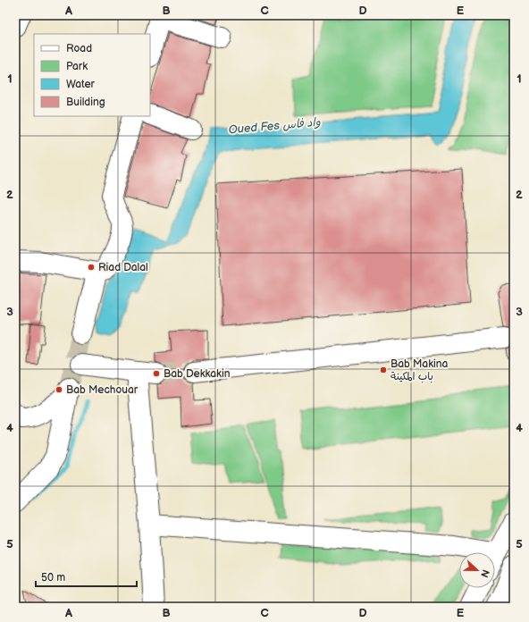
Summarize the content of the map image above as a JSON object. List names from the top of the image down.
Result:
{
  "water": ["Oued Fes واد فاس"],
  "places": [
    "Riad Dalal",
    "Bab Makina باب المكينة",
    "Bab Dekkakin",
    "Bab Mechouar"
  ],
  "legend": [
    "Road",
    "Park",
    "Water",
    "Building"
  ],
  "scale_bar": "50 m",
  "north": "right",
  "grid": {
    "columns": [
      "A",
      "B",
      "C",
      "D",
      "E"
    ],
    "rows": [
      "1",
      "2",
      "3",
      "4",
      "5"
    ]
  }
}
